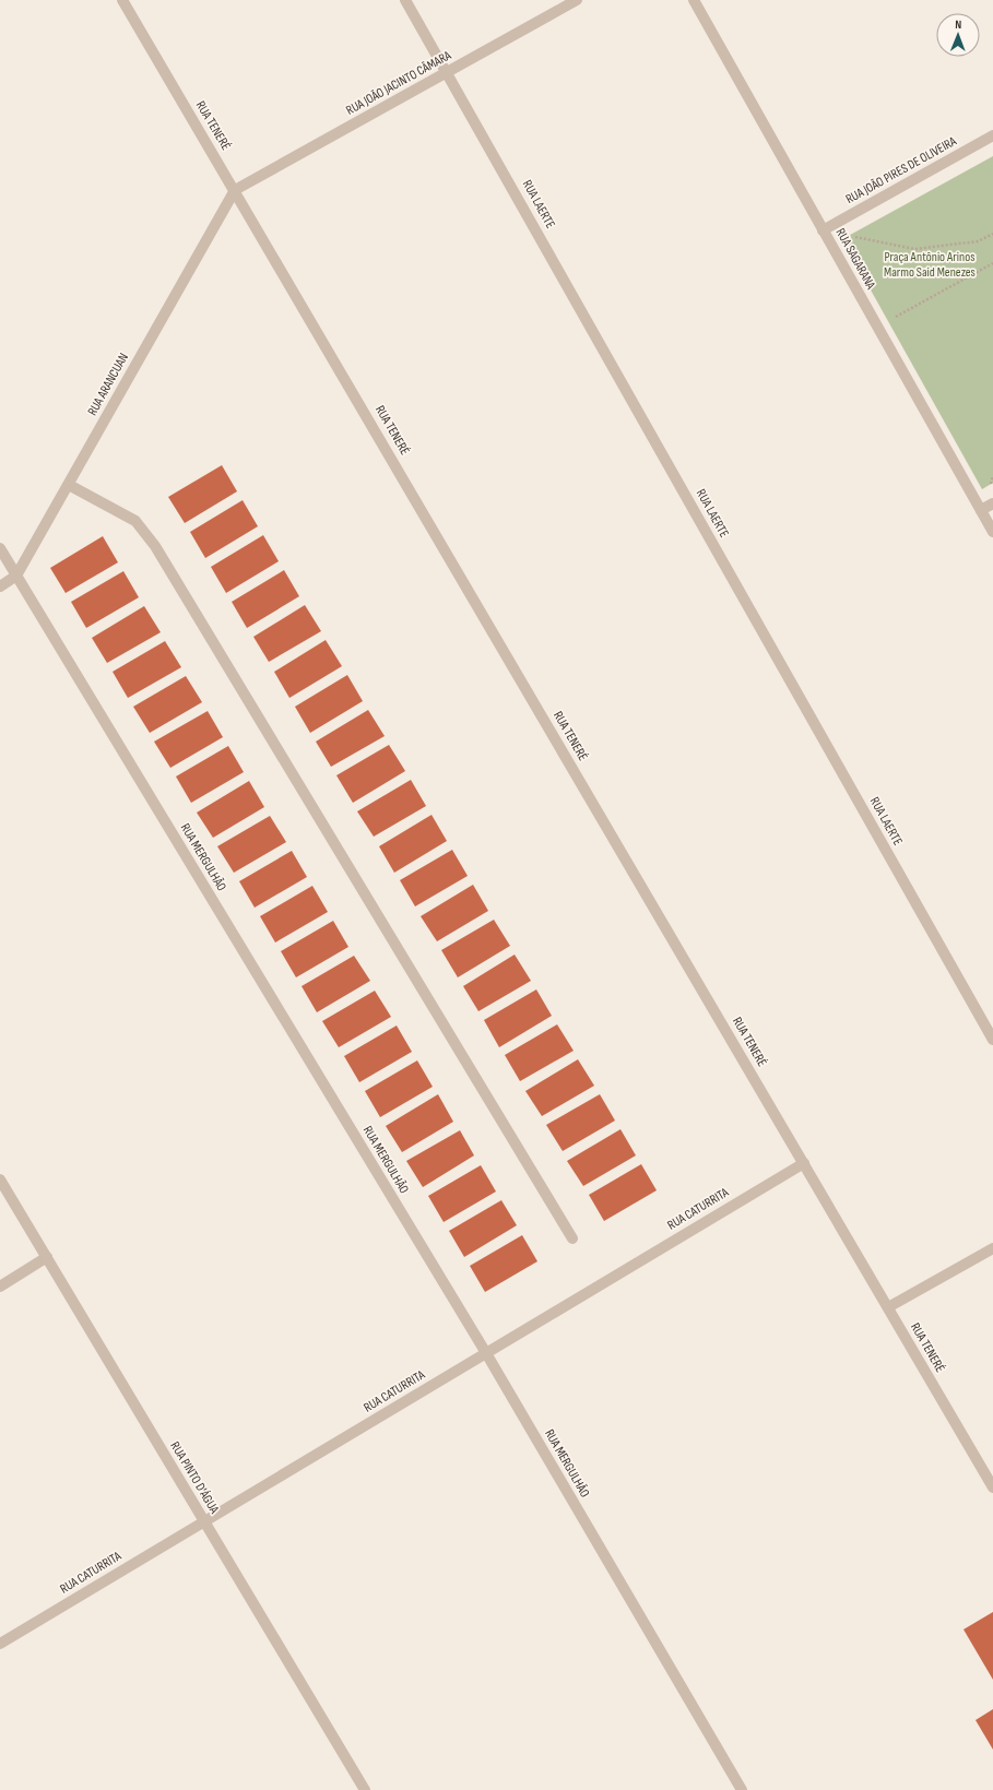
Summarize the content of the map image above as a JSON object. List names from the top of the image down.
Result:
{
  "streets": {
    "street": [
      "RUA JOÃO JACINTO CÂMARA",
      "RUA TENERÉ",
      "RUA JOÃO PIRES DE OLIVEIRA",
      "RUA LAERTE",
      "RUA SAGARANA",
      "RUA ARANCUAN",
      "RUA MERGULHÃO",
      "RUA CATURRITA",
      "RUA PINTO D'ÁGUA"
    ]
  },
  "crossings": [
    ["RUA JOÃO JACINTO CÂMARA", "RUA TENERÉ"],
    ["RUA JOÃO JACINTO CÂMARA", "RUA LAERTE"],
    ["RUA JOÃO JACINTO CÂMARA", "RUA ARANCUAN"],
    ["RUA TENERÉ", "RUA ARANCUAN"],
    ["RUA TENERÉ", "RUA CATURRITA"],
    ["RUA JOÃO PIRES DE OLIVEIRA", "RUA SAGARANA"],
    ["RUA ARANCUAN", "RUA MERGULHÃO"],
    ["RUA MERGULHÃO", "RUA CATURRITA"],
    ["RUA CATURRITA", "RUA PINTO D'ÁGUA"]
  ],
  "parks": ["Praça Antônio Arinos Marmo Said Menezes"],
  "north": "top"
}
